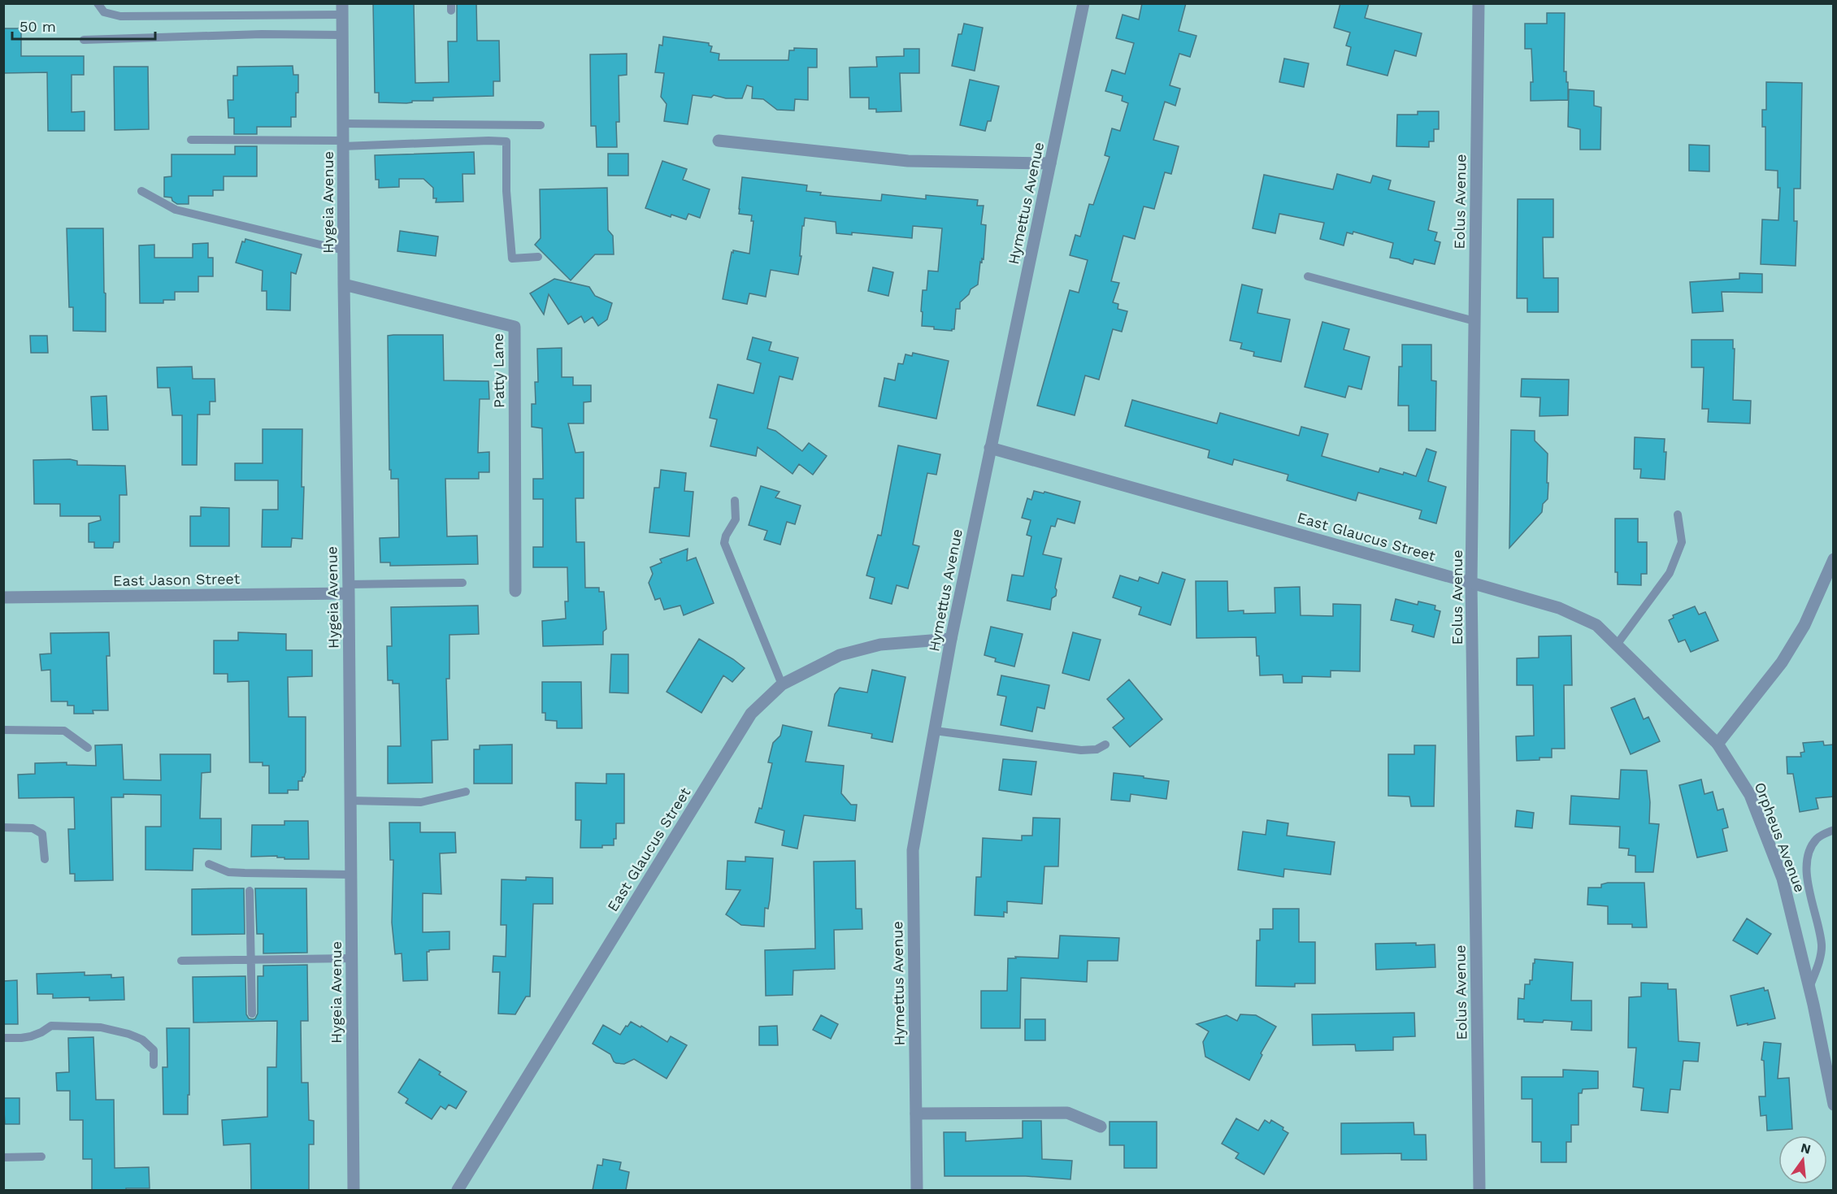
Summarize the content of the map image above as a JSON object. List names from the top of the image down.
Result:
{
  "streets": {
    "street": [
      "Eolus Avenue",
      "Hygeia Avenue",
      "Hymettus Avenue",
      "Patty Lane",
      "East Glaucus Street",
      "East Jason Street",
      "Orpheus Avenue"
    ]
  },
  "crossings": [
    ["Eolus Avenue", "East Glaucus Street"],
    ["Hygeia Avenue", "Patty Lane"],
    ["Hygeia Avenue", "East Jason Street"],
    ["Hymettus Avenue", "East Glaucus Street"],
    ["East Glaucus Street", "Orpheus Avenue"]
  ],
  "scale_bar": "50 m",
  "north": "top"
}
